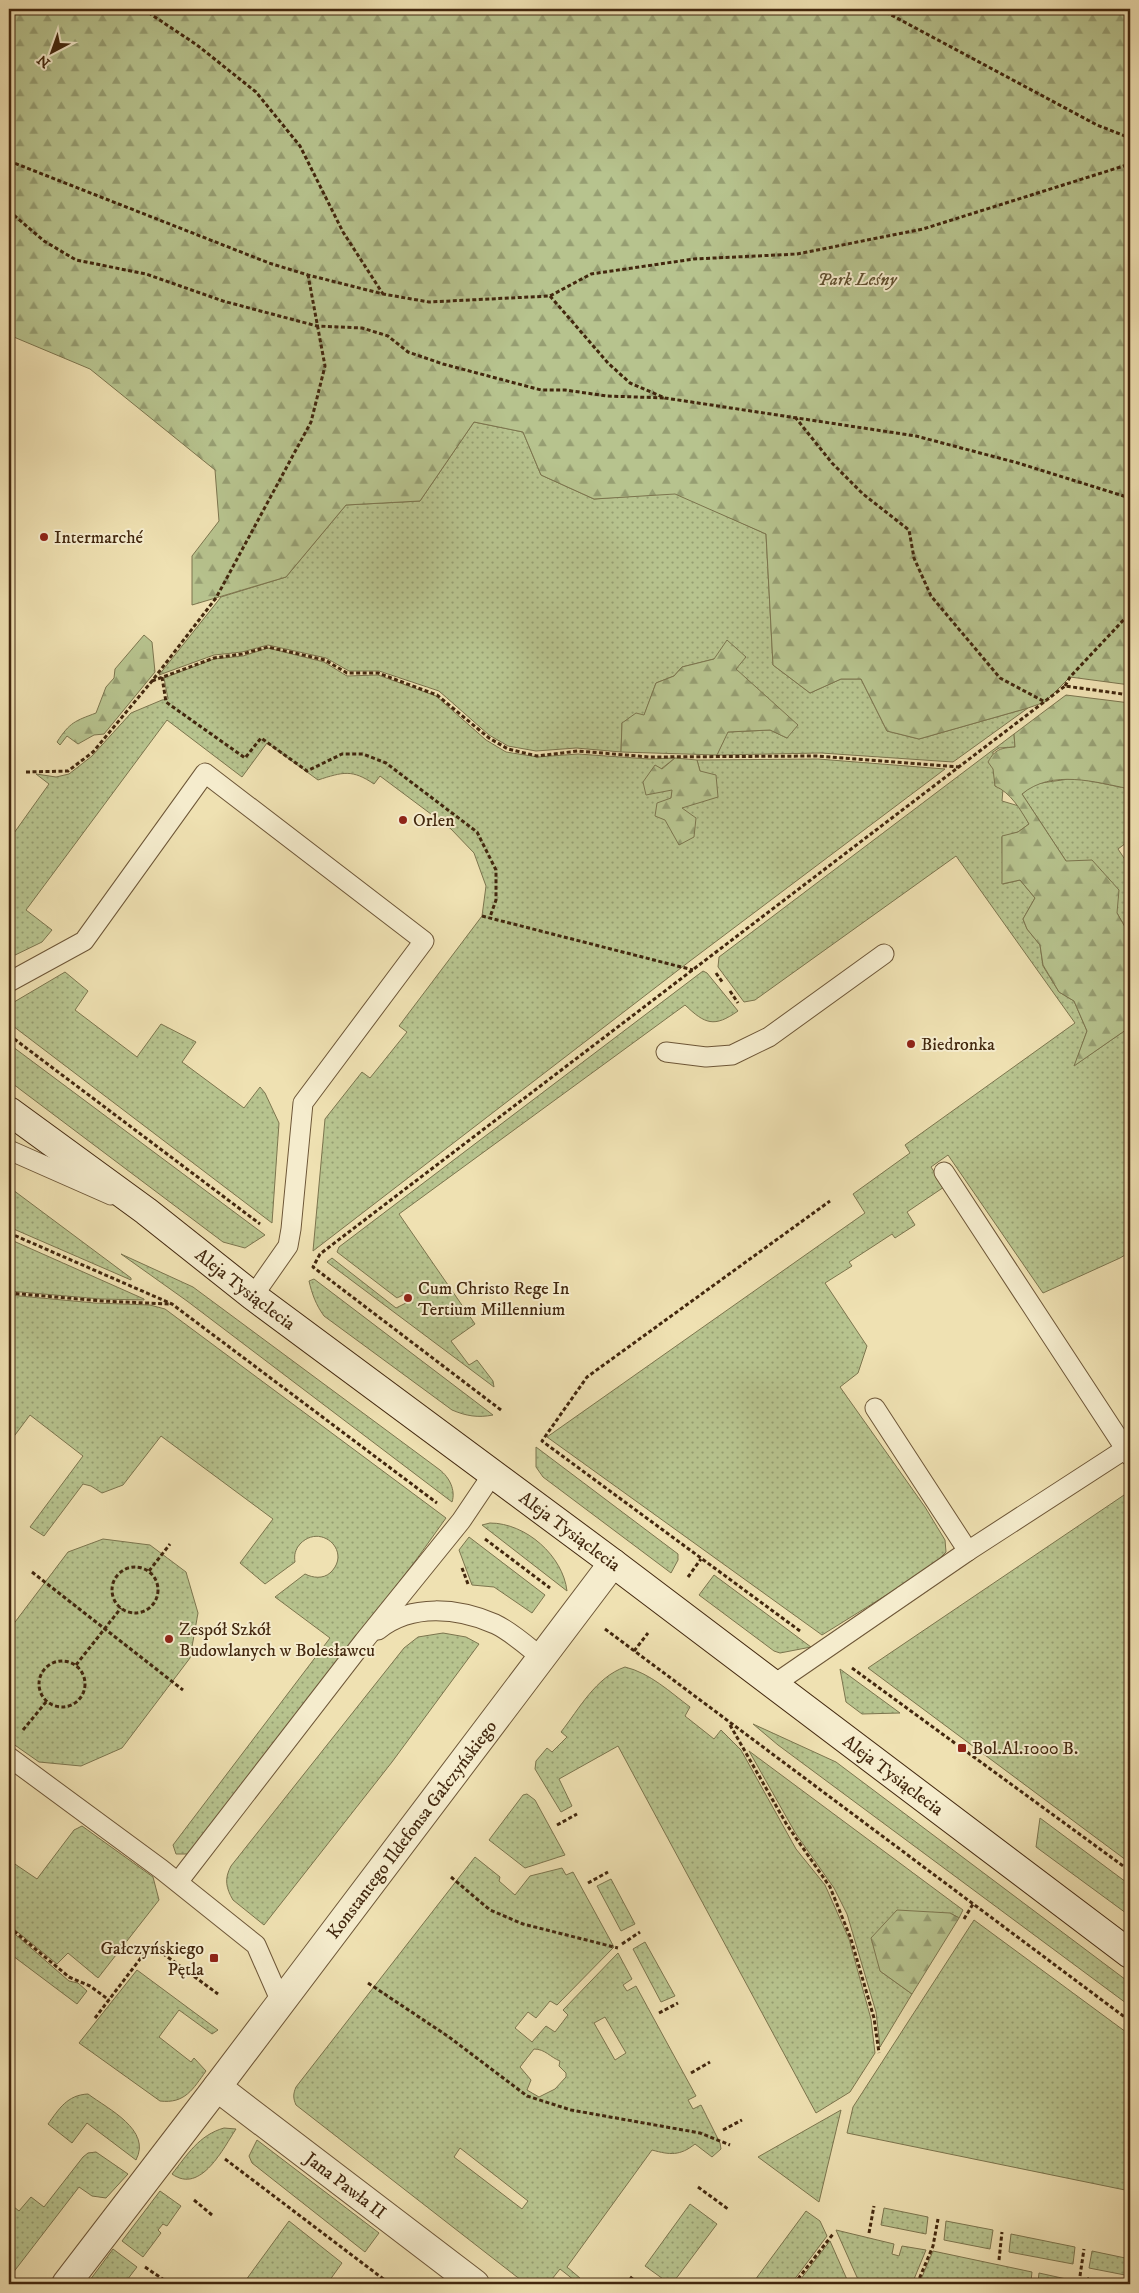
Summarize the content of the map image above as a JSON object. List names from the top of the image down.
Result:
{
  "streets": {
    "street": ["Aleja Tysiąclecia", "Konstantego Ildefonsa Gałczyńskiego", "Jana Pawła II"]
  },
  "crossings": [
    ["Aleja Tysiąclecia", "Konstantego Ildefonsa Gałczyńskiego"],
    ["Konstantego Ildefonsa Gałczyńskiego", "Jana Pawła II"]
  ],
  "parks": ["Park Leśny"],
  "places": {
    "other": [
      "Intermarché",
      "Orlen",
      "Biedronka",
      "Cum Christo Rege In Tertium Millennium",
      "Zespół Szkół Budowlanych w Bolesławcu"
    ],
    "transit": ["Bol.Al.1000 B.", "Gałczyńskiego Pętla"]
  },
  "north": "bottom left"
}
